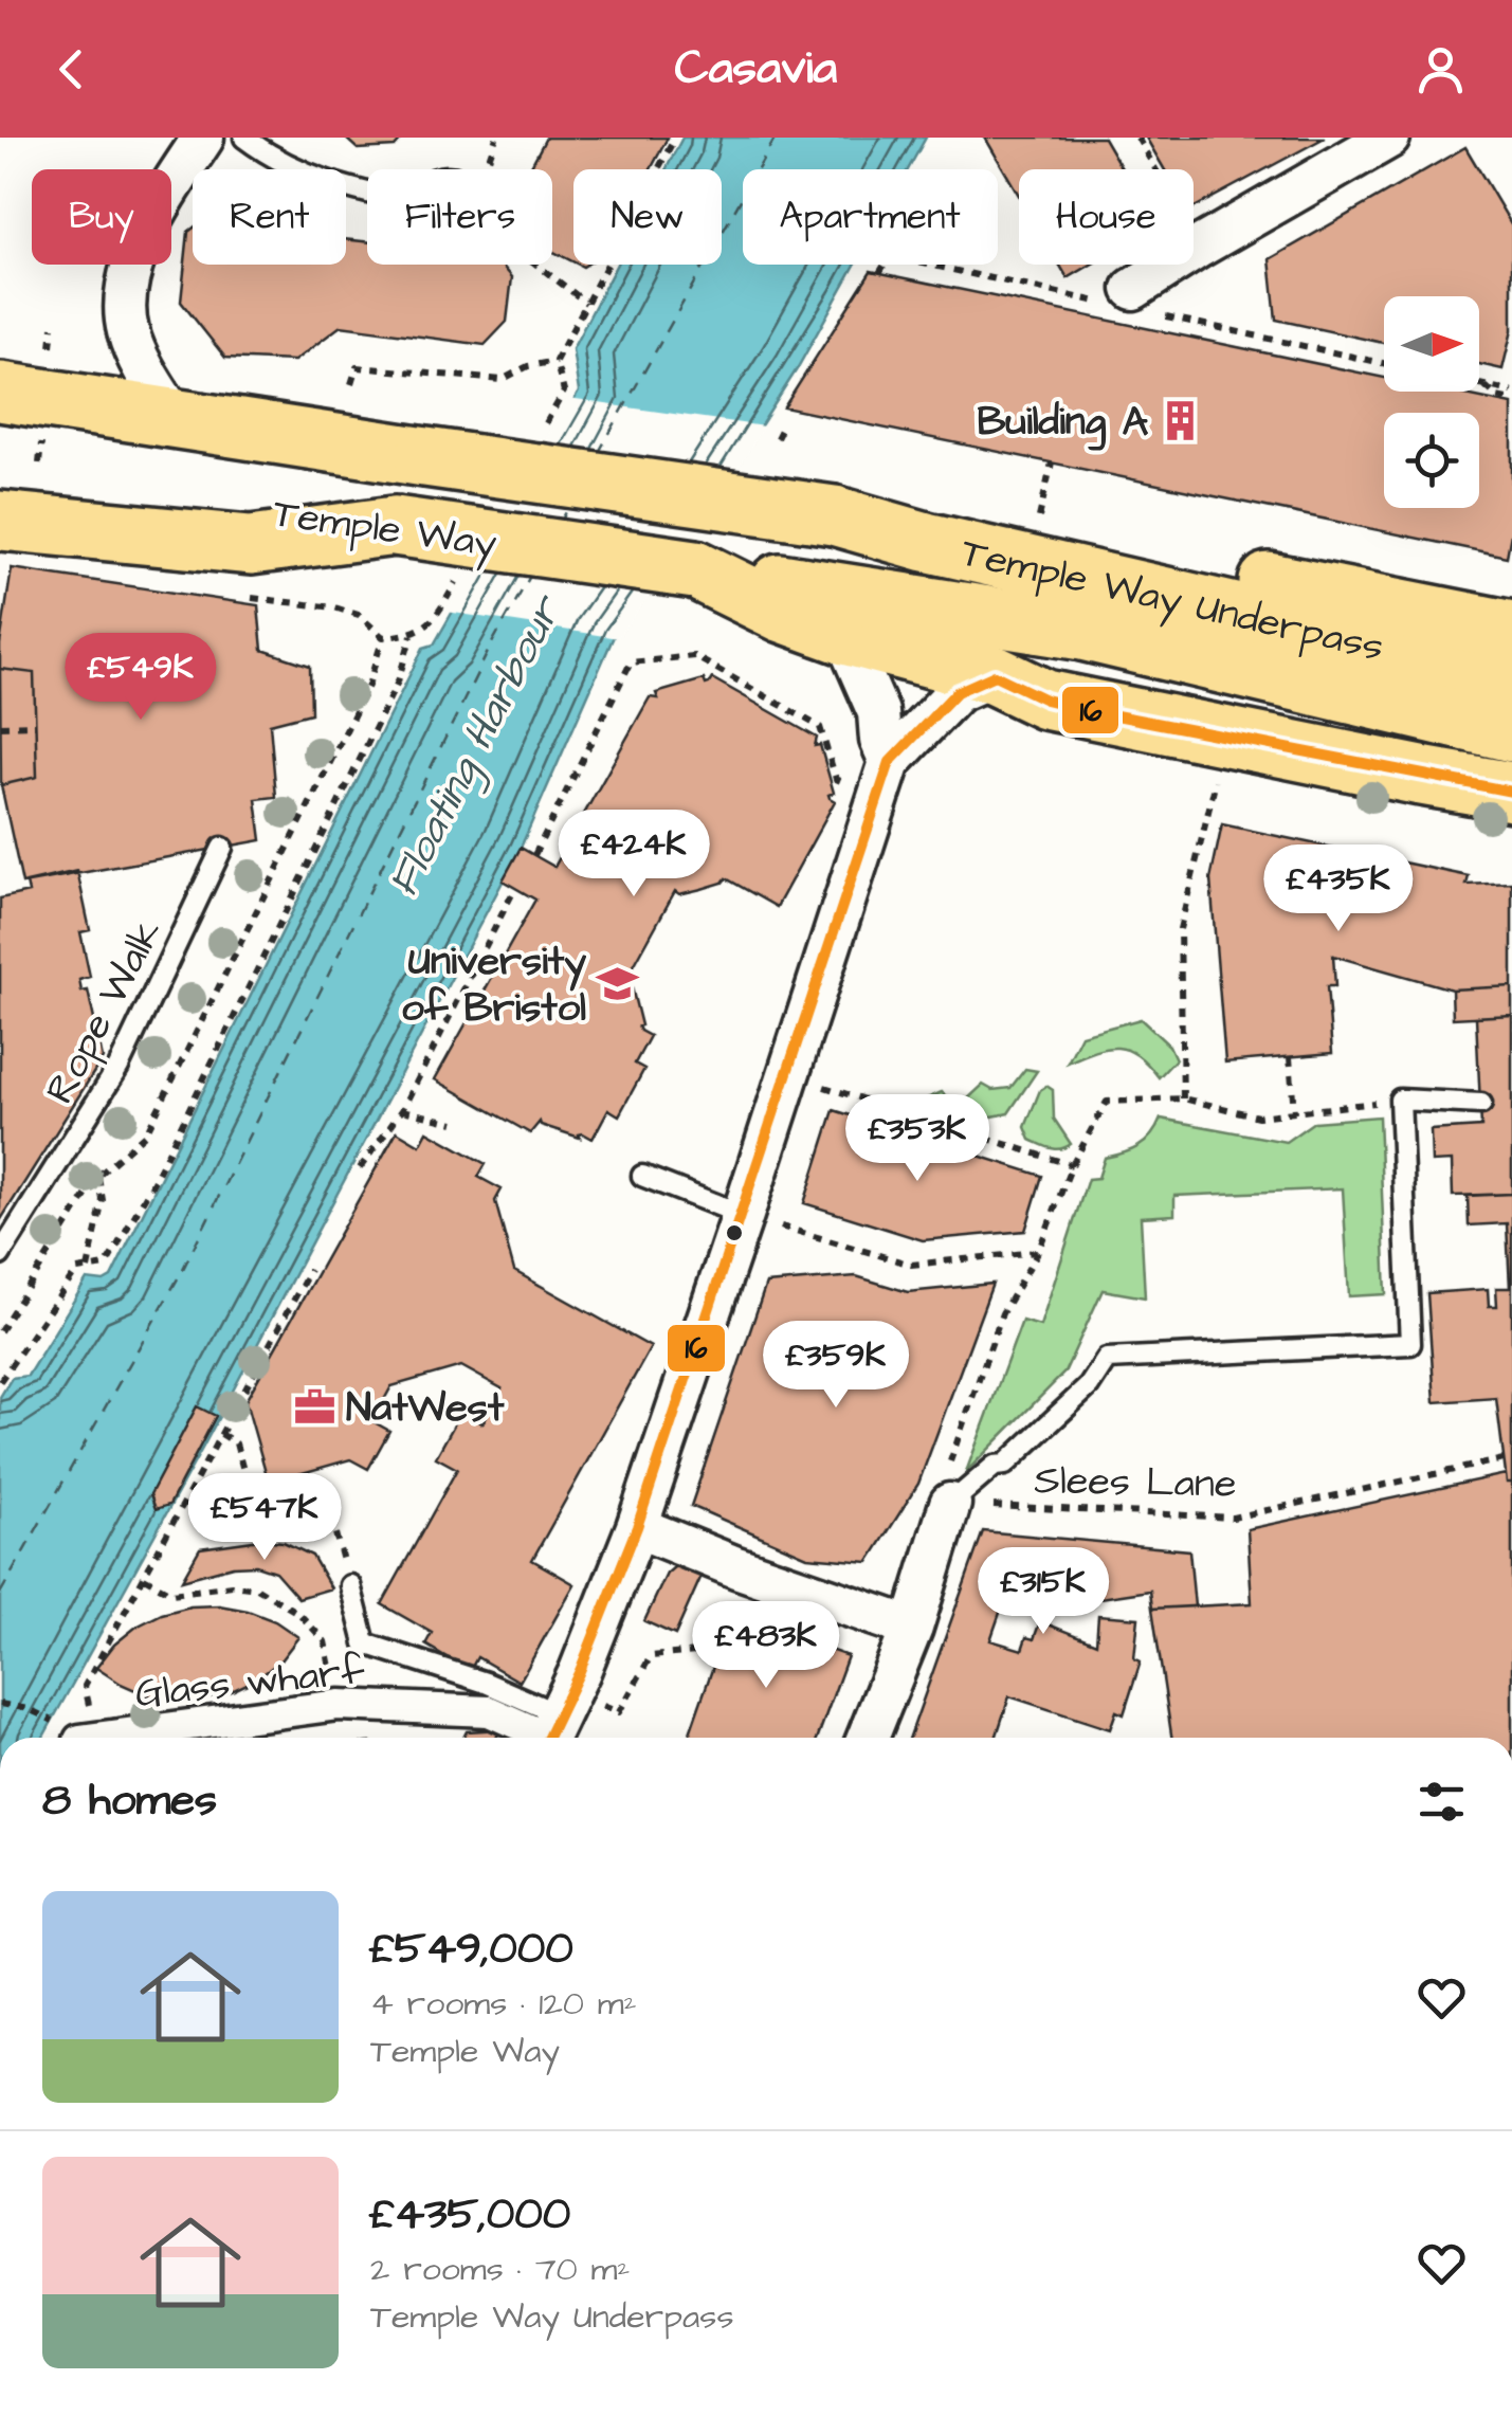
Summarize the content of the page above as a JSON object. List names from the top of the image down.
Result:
{
  "streets": {
    "highway": ["Temple Way", "Temple Way Underpass"],
    "street": ["Glass wharf"],
    "lane": ["Rope Walk"],
    "path": ["Slees Lane"]
  },
  "crossings": [
    ["Temple Way", "Temple Way Underpass"]
  ],
  "water": ["Floating Harbour"],
  "places": {
    "building": ["Building A"],
    "school or university": ["University of Bristol"],
    "office": ["NatWest"]
  },
  "lines": ["transit line 16"],
  "north": "right",
  "page": {
    "header": "Casavia",
    "chip": [
      "Buy",
      "Rent",
      "Filters",
      "New",
      "Apartment",
      "House"
    ],
    "price": [
      "£549K",
      "£424K",
      "£435K",
      "£353K",
      "£359K",
      "£547K",
      "£315K",
      "£483K"
    ],
    "heading": "8 homes",
    "list": [
      {
        "name": "£549,000",
        "note": "4 rooms · 120 m² · Temple Way"
      },
      {
        "name": "£435,000",
        "note": "2 rooms · 70 m² · Temple Way Underpass"
      }
    ]
  }
}
